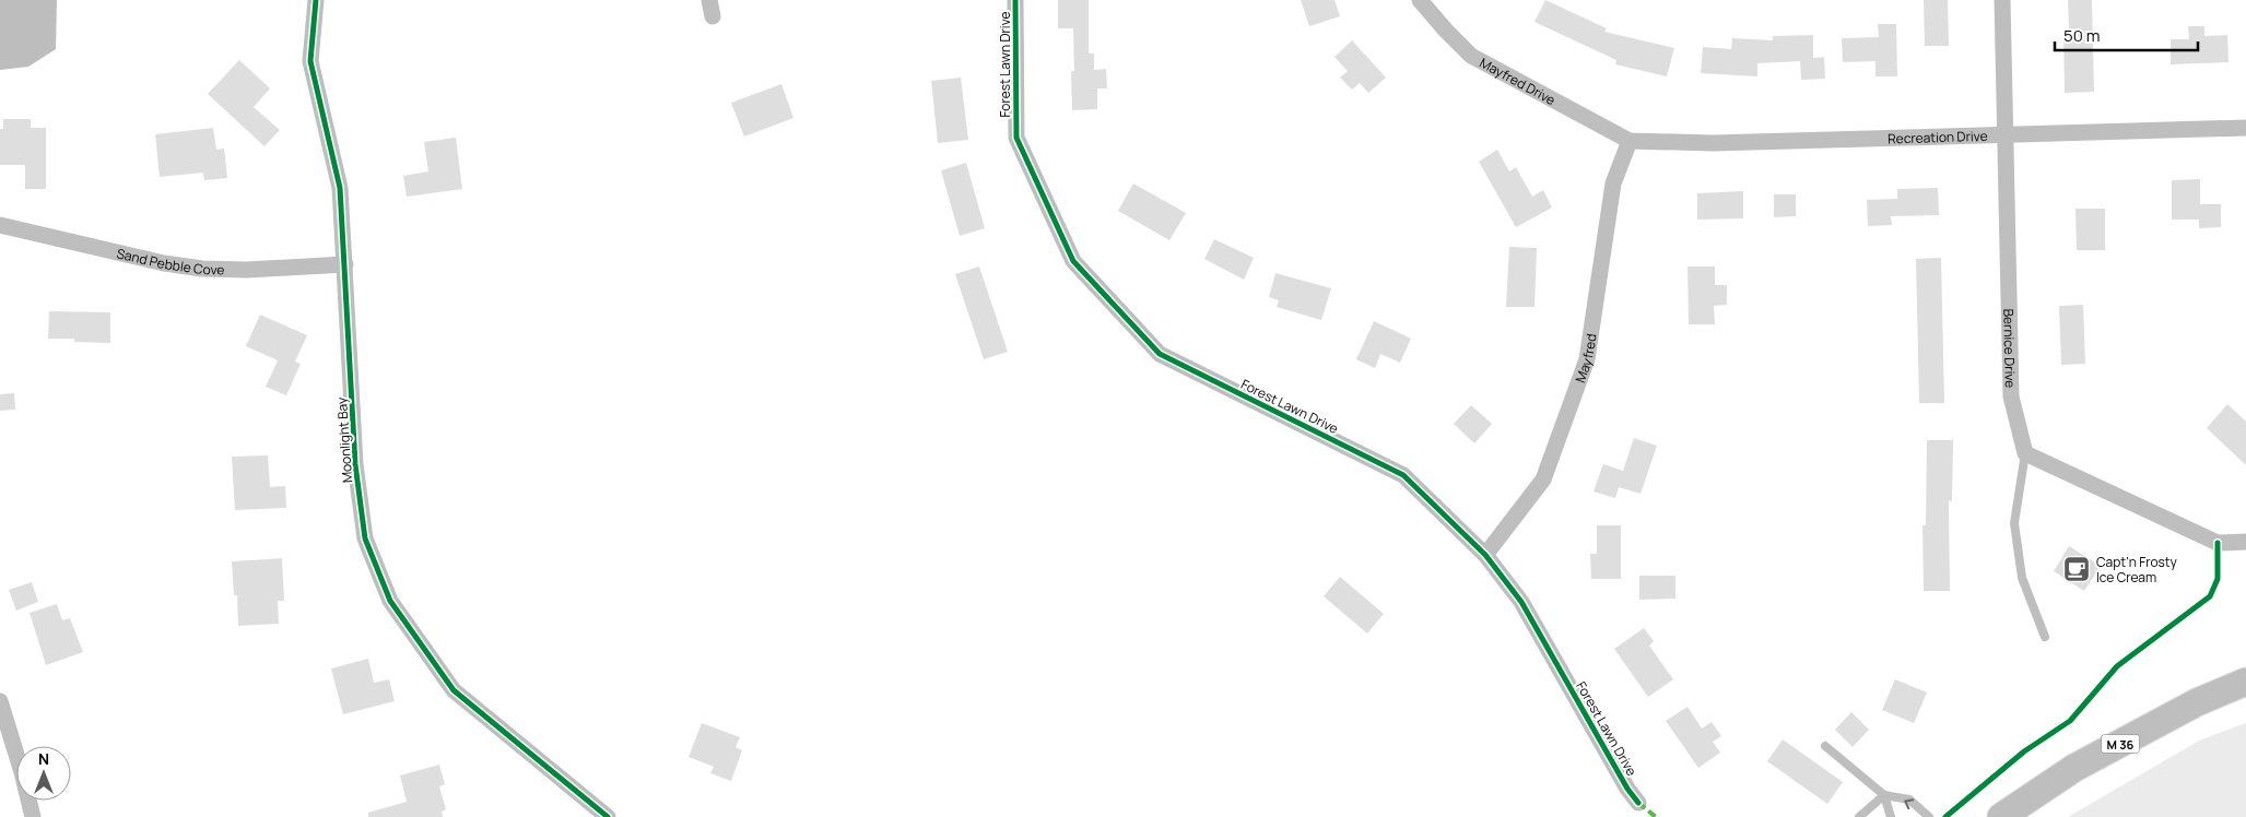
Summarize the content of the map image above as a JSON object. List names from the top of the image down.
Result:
{
  "streets": {
    "main road": ["M 36"],
    "street": [
      "Forest Lawn Drive",
      "Mayfred Drive",
      "Recreation Drive",
      "Sand Pebble Cove",
      "Bernice Drive",
      "Mayfred",
      "Moonlight Bay"
    ]
  },
  "crossings": [
    ["Forest Lawn Drive", "Mayfred"],
    ["Mayfred Drive", "Recreation Drive"],
    ["Mayfred Drive", "Mayfred"],
    ["Recreation Drive", "Bernice Drive"],
    ["Recreation Drive", "Mayfred"],
    ["Sand Pebble Cove", "Moonlight Bay"]
  ],
  "places": {
    "cafe": ["Capt'n Frosty Ice Cream"]
  },
  "scale_bar": "50 m",
  "north": "top"
}
